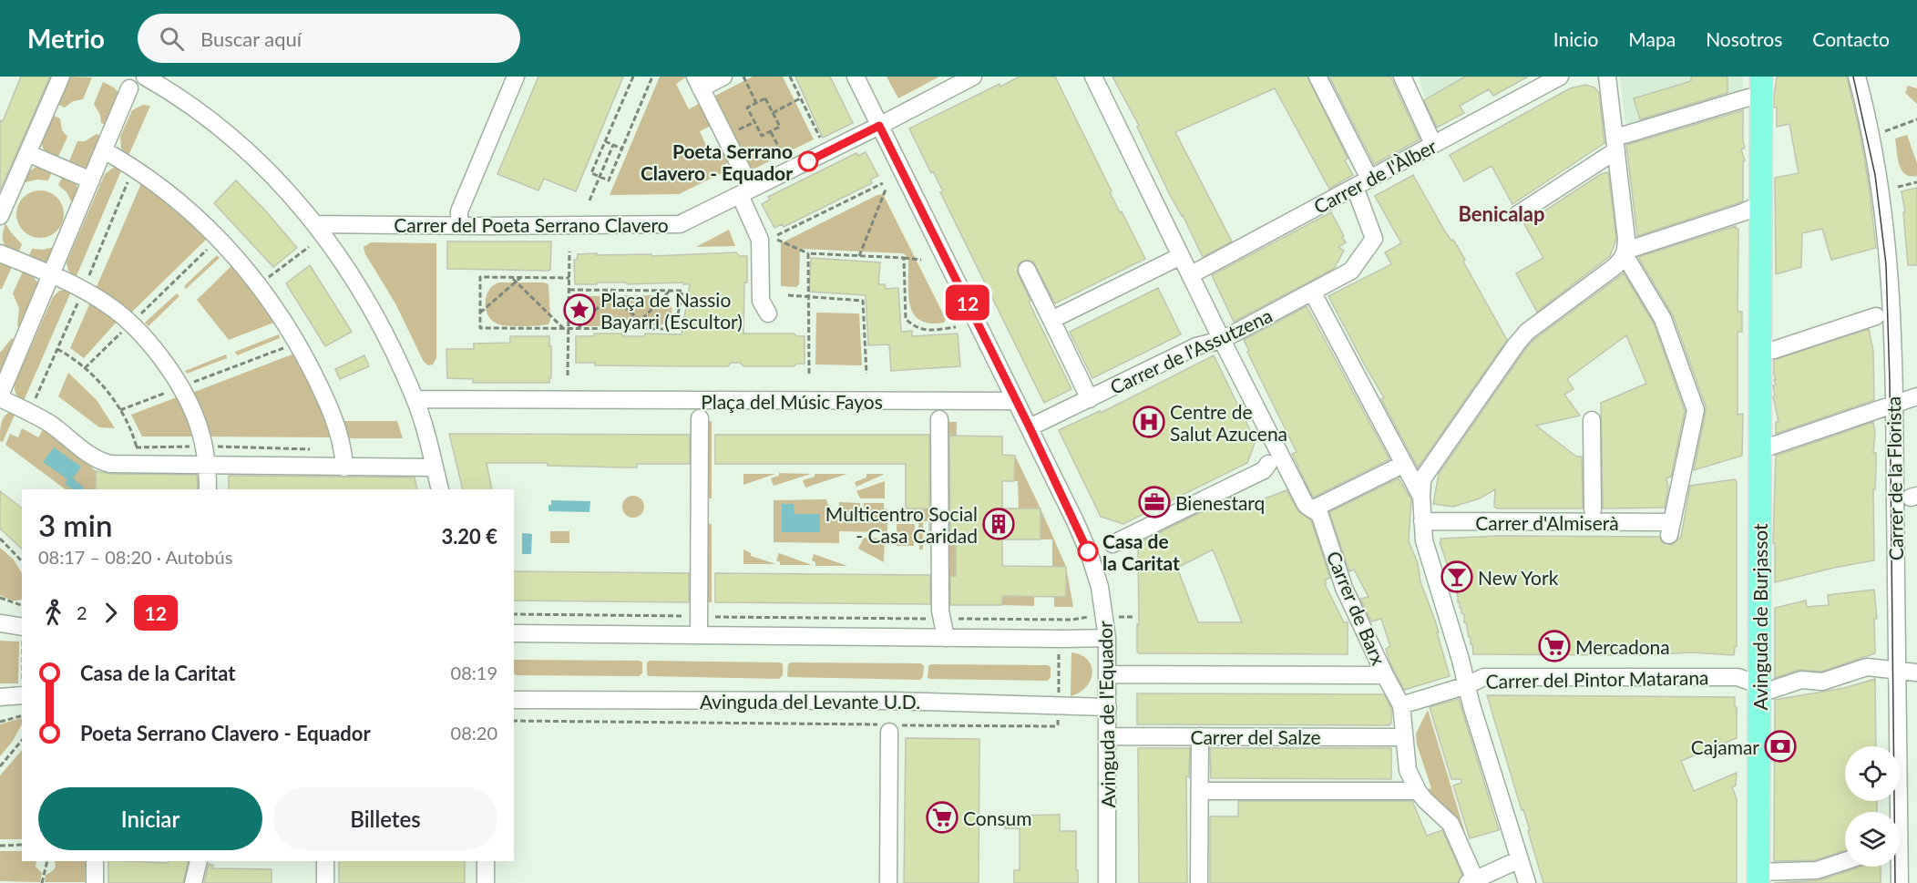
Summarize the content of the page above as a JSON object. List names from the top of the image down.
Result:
{
  "streets": {
    "main road": ["Avinguda de Burjassot"],
    "street": [
      "Carrer de l'Àlber",
      "Carrer del Poeta Serrano Clavero",
      "Carrer de l'Assutzena",
      "Plaça del Músic Fayos",
      "Carrer de la Florista",
      "Carrer d'Almiserà",
      "Carrer de Barx",
      "Carrer del Pintor Matarana",
      "Avinguda del Levante U.D.",
      "Avinguda de l'Equador",
      "Carrer del Salze"
    ]
  },
  "crossings": [
    ["Carrer de l'Àlber", "Carrer de l'Assutzena"],
    ["Carrer de l'Àlber", "Carrer de Barx"],
    ["Carrer del Poeta Serrano Clavero", "Avinguda de l'Equador"],
    ["Carrer de l'Assutzena", "Carrer de Barx"],
    ["Carrer de l'Assutzena", "Avinguda de l'Equador"],
    ["Plaça del Músic Fayos", "Avinguda de l'Equador"],
    ["Carrer de Barx", "Carrer del Pintor Matarana"],
    ["Carrer de Barx", "Carrer del Salze"],
    ["Avinguda de Burjassot", "Carrer del Pintor Matarana"],
    ["Avinguda del Levante U.D.", "Avinguda de l'Equador"],
    ["Avinguda de l'Equador", "Carrer del Salze"]
  ],
  "districts": ["Benicalap"],
  "places": {
    "other": ["Poeta Serrano Clavero - Equador", "Casa de la Caritat"],
    "place": ["Plaça de Nassio Bayarri (Escultor)"],
    "hospital": ["Centre de Salut Azucena"],
    "office": ["Bienestarq"],
    "building": ["Multicentro Social - Casa Caridad"],
    "bar": ["New York"],
    "supermarket": ["Mercadona", "Consum"],
    "bank": ["Cajamar"]
  },
  "lines": ["bus line 12"],
  "page": {
    "header": "Metrio",
    "search": "Buscar aquí",
    "nav": [
      "Inicio",
      "Mapa",
      "Nosotros",
      "Contacto"
    ],
    "on_map": "12",
    "heading": ["3 min", "08:17 – 08:20 · Autobús", "3.20 €"],
    "legs": ["2", "12"],
    "list": [
      {
        "name": "Casa de la Caritat",
        "value": "08:19"
      },
      {
        "name": "Poeta Serrano Clavero - Equador",
        "value": "08:20"
      }
    ],
    "buttons": ["Iniciar", "Billetes"]
  }
}
